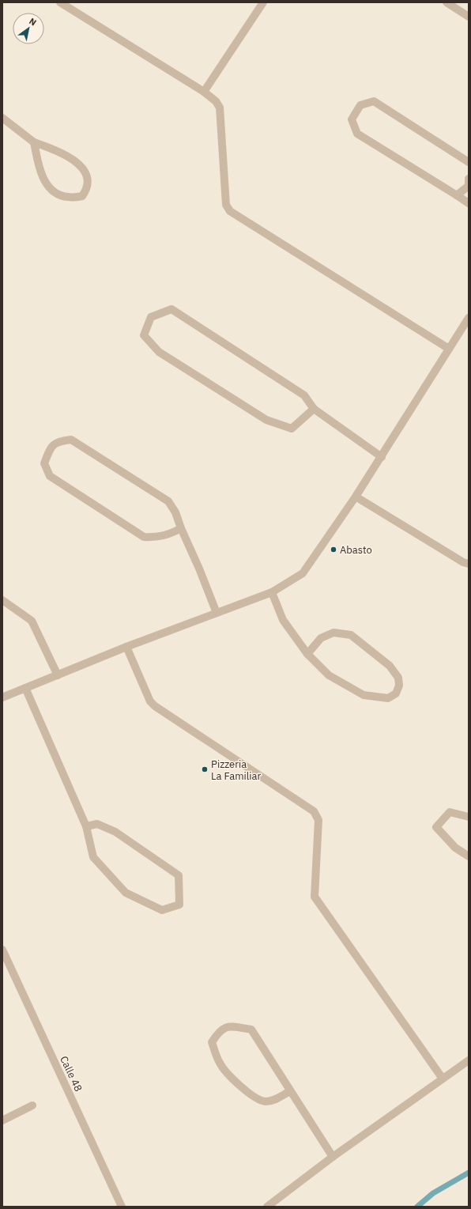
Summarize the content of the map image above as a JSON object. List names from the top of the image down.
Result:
{
  "streets": {
    "street": ["Calle 48"]
  },
  "places": ["Abasto", "Pizzeria La Familiar"],
  "north": "top right"
}
